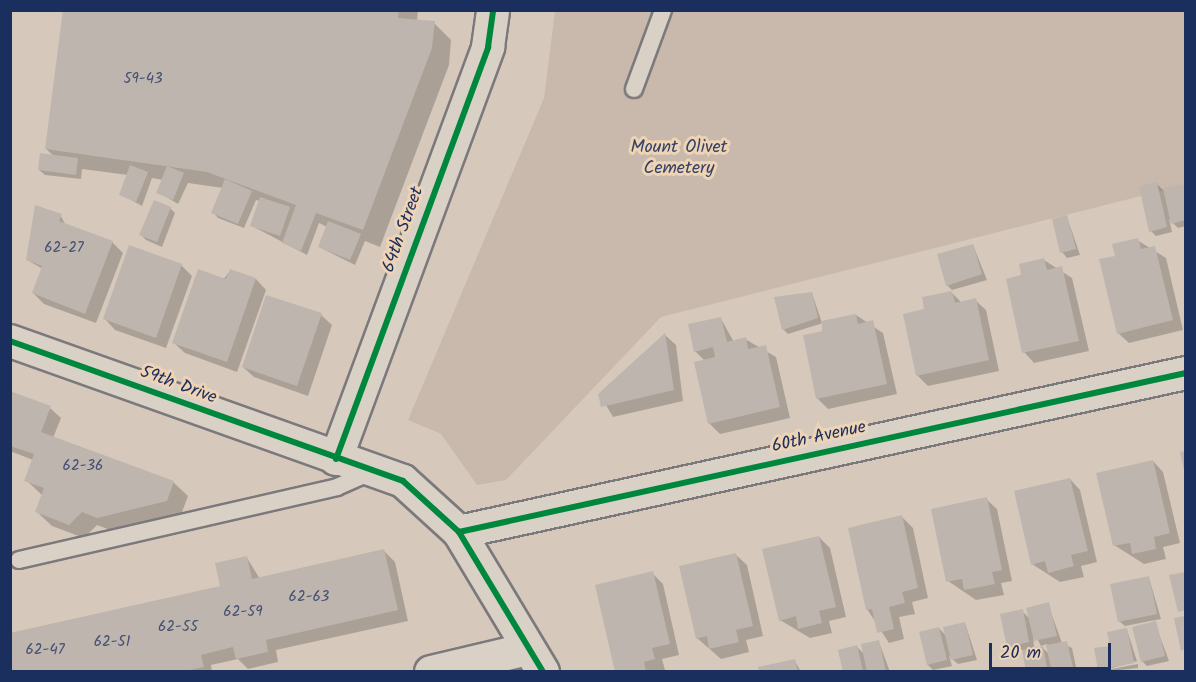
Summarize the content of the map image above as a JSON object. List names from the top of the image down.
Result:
{
  "streets": {
    "street": ["64th Street", "59th Drive", "60th Avenue"]
  },
  "crossings": [
    ["64th Street", "59th Drive"],
    ["59th Drive", "60th Avenue"]
  ],
  "parks": ["Mount Olivet Cemetery"],
  "house_numbers": [
    "59-43",
    "62-27",
    "62-36",
    "62-63",
    "62-59",
    "62-55",
    "62-51",
    "62-47"
  ],
  "scale_bar": "20 m"
}
